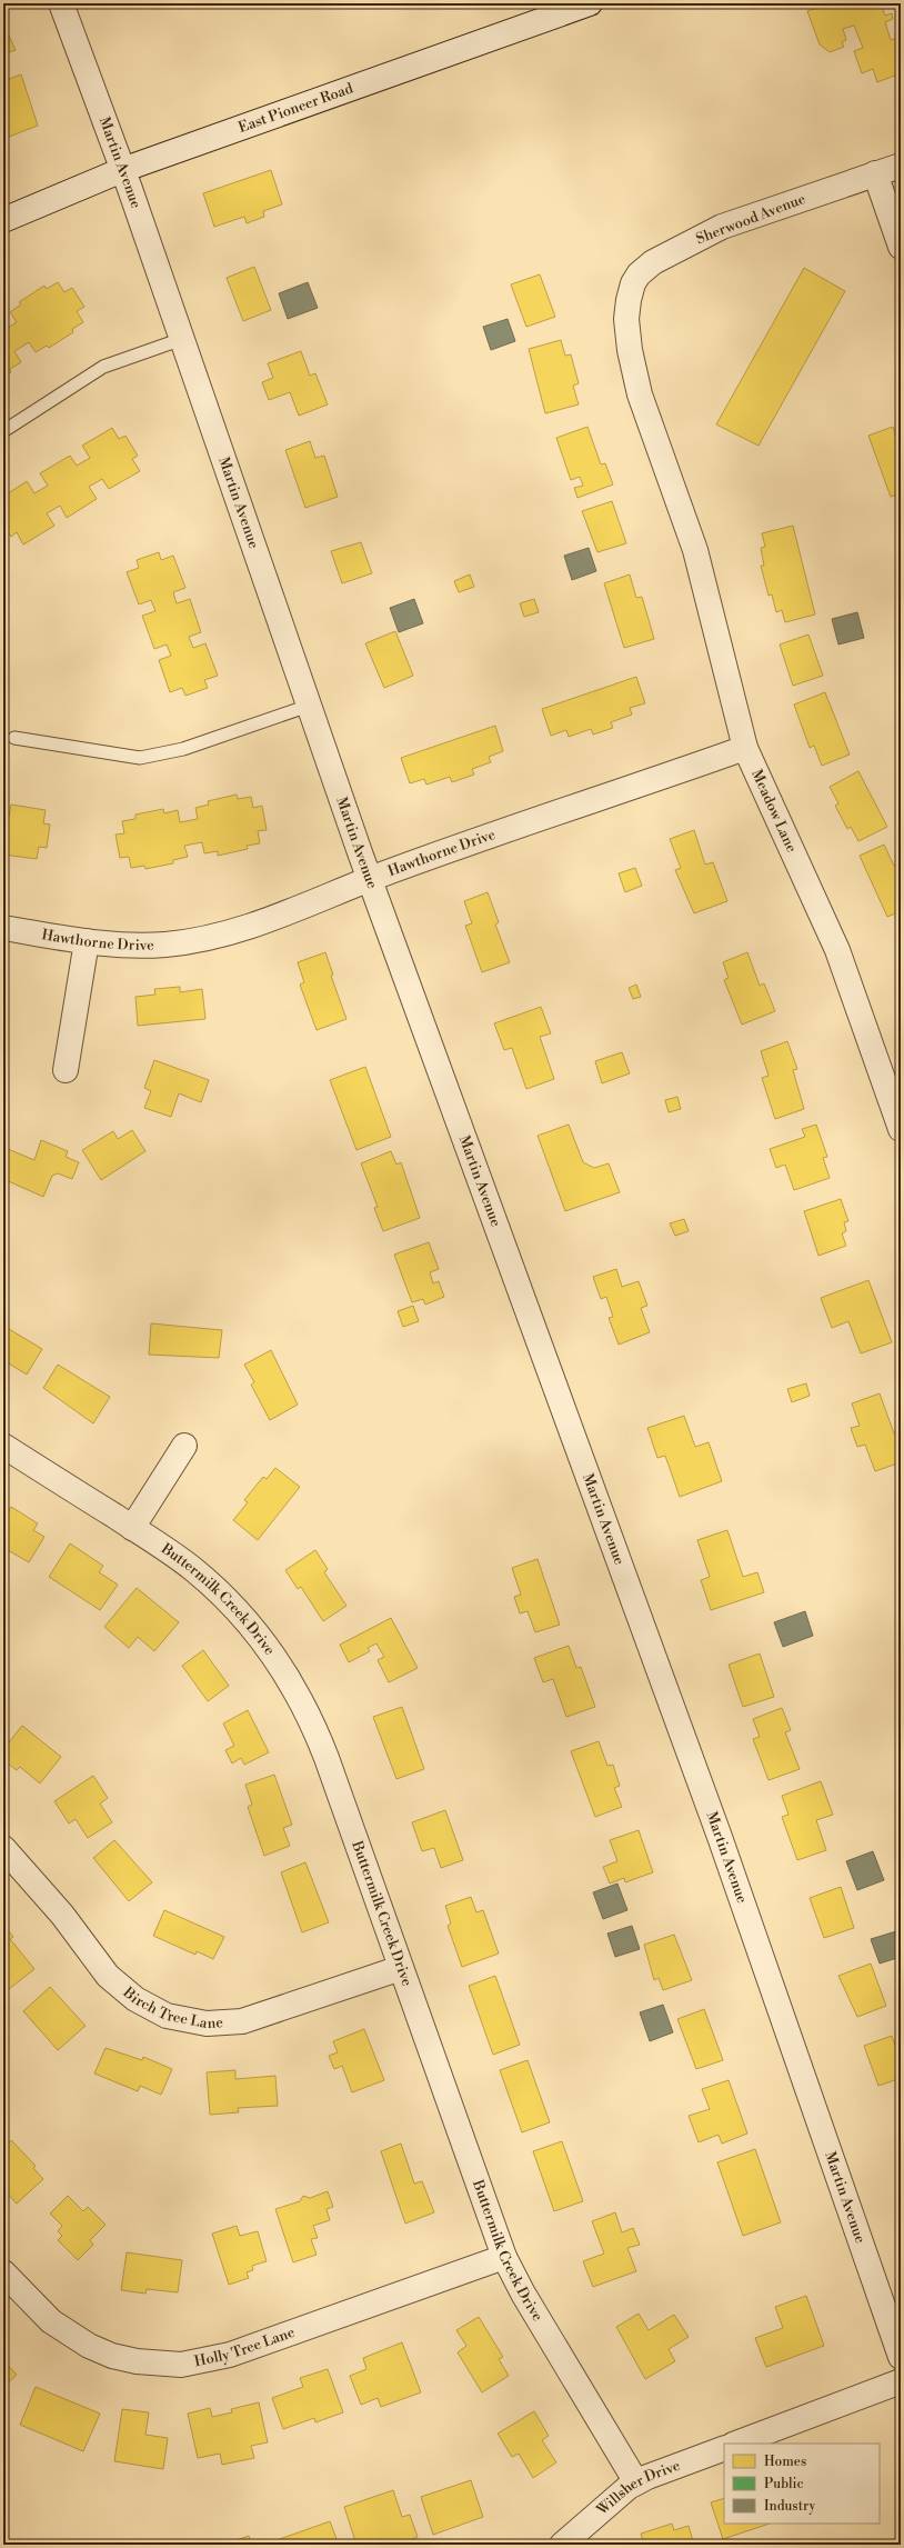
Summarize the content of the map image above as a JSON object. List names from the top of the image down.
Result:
{
  "streets": {
    "street": [
      "East Pioneer Road",
      "Martin Avenue",
      "Sherwood Avenue",
      "Meadow Lane",
      "Hawthorne Drive",
      "Buttermilk Creek Drive",
      "Birch Tree Lane",
      "Holly Tree Lane",
      "Willsher Drive"
    ]
  },
  "crossings": [
    ["East Pioneer Road", "Martin Avenue"],
    ["Martin Avenue", "Hawthorne Drive"],
    ["Sherwood Avenue", "Meadow Lane"],
    ["Meadow Lane", "Hawthorne Drive"],
    ["Buttermilk Creek Drive", "Birch Tree Lane"],
    ["Buttermilk Creek Drive", "Holly Tree Lane"],
    ["Buttermilk Creek Drive", "Willsher Drive"]
  ],
  "legend": ["Homes", "Public", "Industry"]
}
